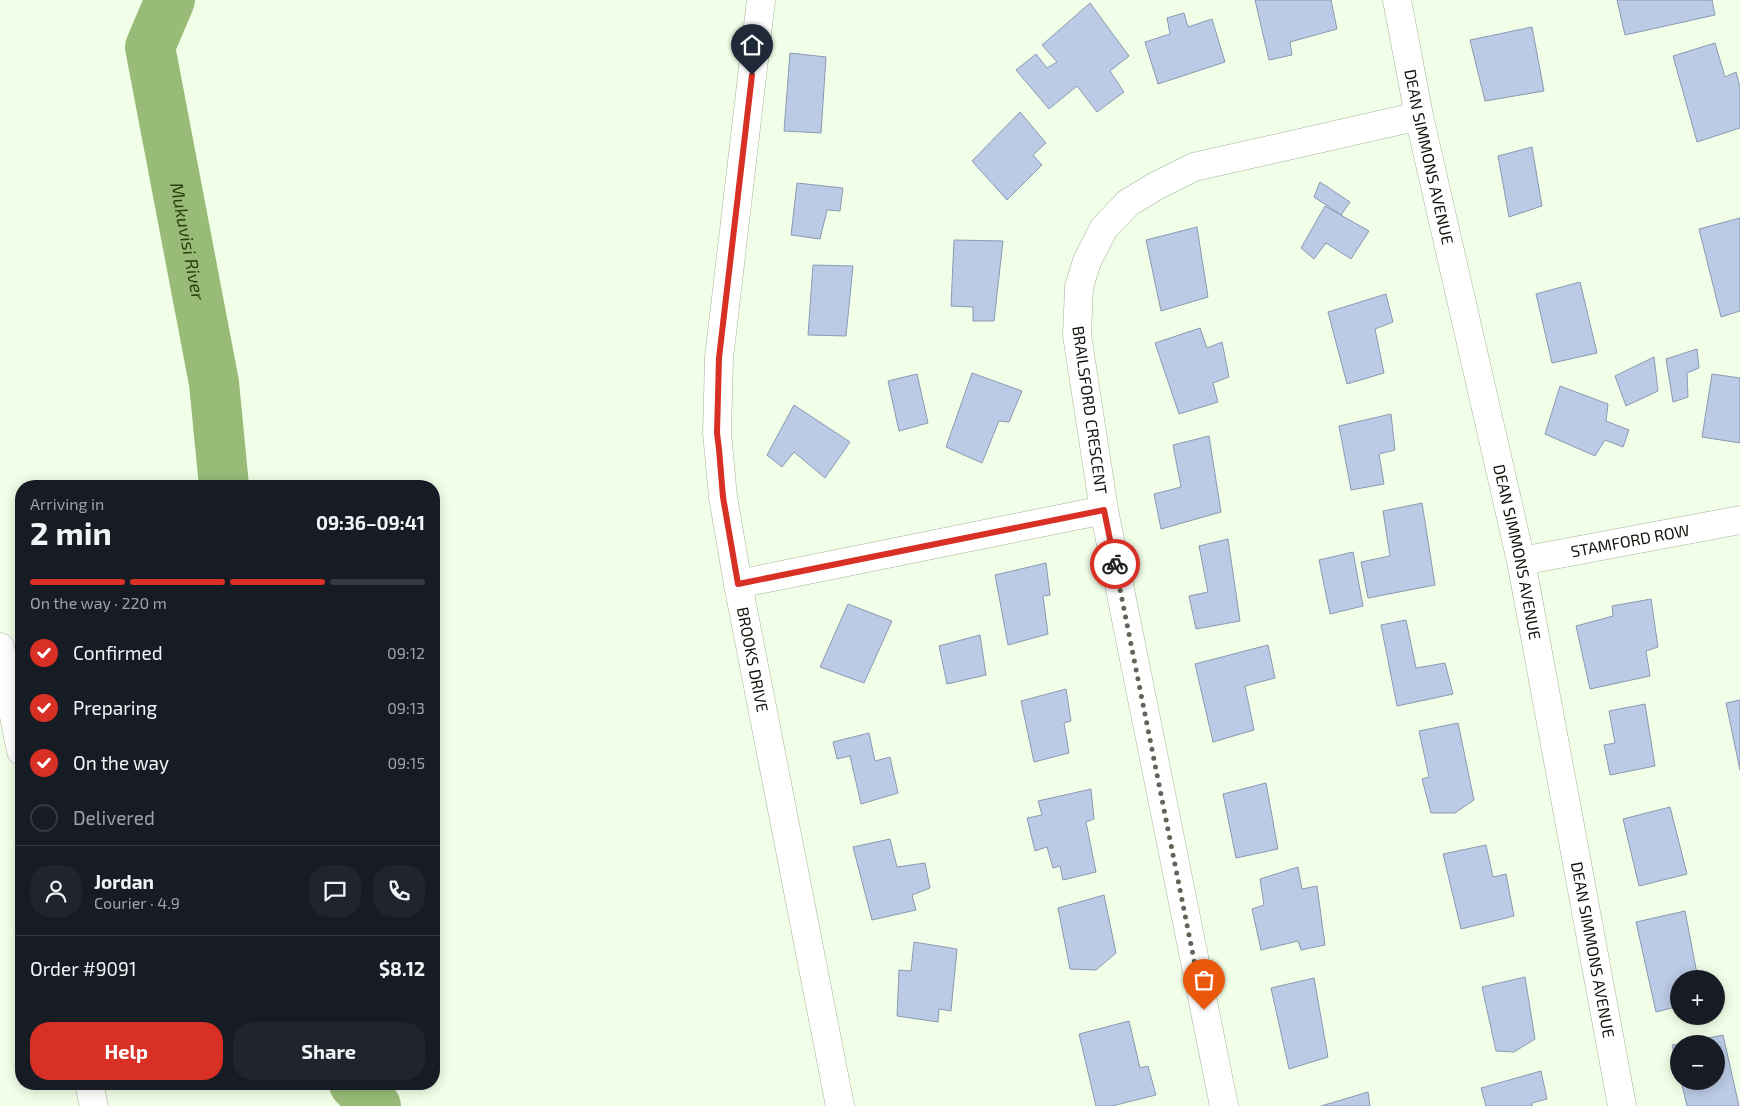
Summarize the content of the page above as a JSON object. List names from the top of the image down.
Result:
{
  "streets": {
    "street": [
      "DEAN SIMMONS AVENUE",
      "BRAILSFORD CRESCENT",
      "STAMFORD ROW",
      "BROOKS DRIVE"
    ]
  },
  "crossings": [
    ["DEAN SIMMONS AVENUE", "BRAILSFORD CRESCENT"],
    ["DEAN SIMMONS AVENUE", "STAMFORD ROW"]
  ],
  "water": ["Mukuvisi River"],
  "page": {
    "heading": ["2 min", "Arriving in", "09:36–09:41"],
    "panel": [
      "Jordan",
      "Courier · 4.9",
      "Order #9091",
      "$8.12"
    ],
    "bar": "On the way · 220 m",
    "list": [
      ["Confirmed", "09:12"],
      ["Preparing", "09:13"],
      ["On the way", "09:15"],
      "Delivered"
    ],
    "map_buttons": ["+", "−"],
    "buttons": ["Help", "Share"]
  }
}
